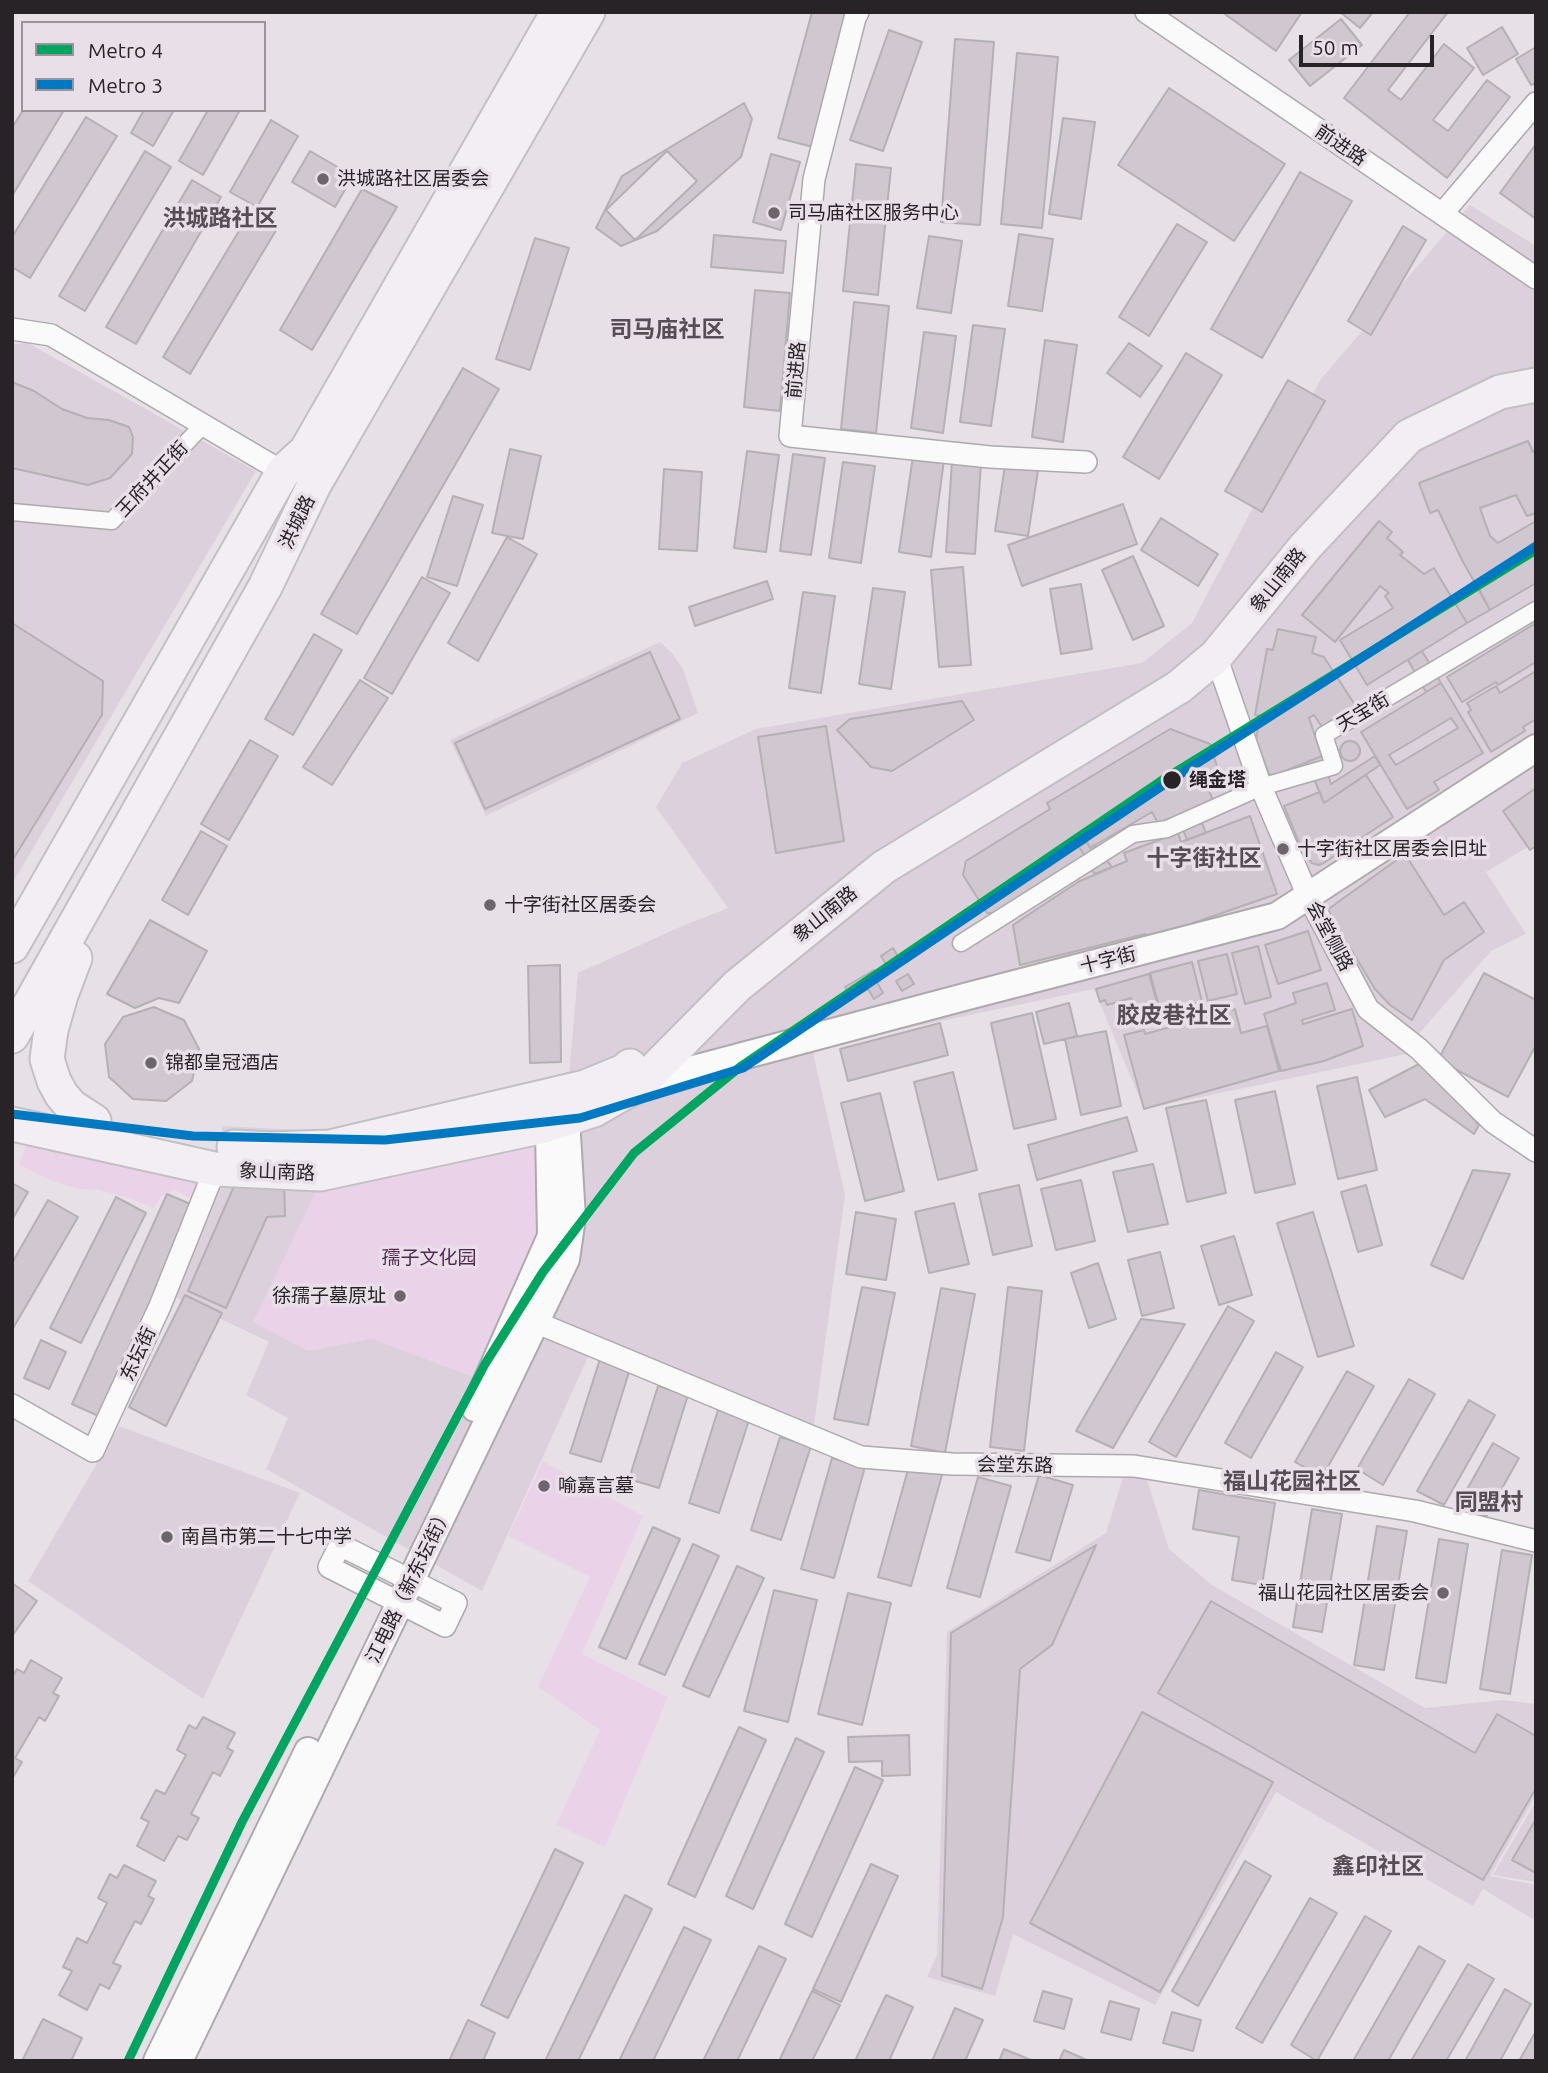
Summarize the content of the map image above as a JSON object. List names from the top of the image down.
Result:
{
  "streets": {
    "main road": ["洪城路", "象山南路"],
    "street": [
      "前进路",
      "王府井正街",
      "天宝街",
      "会堂侧路",
      "十字街",
      "东坛街",
      "会堂东路",
      "江电路（新东坛街）"
    ]
  },
  "crossings": [
    ["象山南路", "会堂侧路"],
    ["象山南路", "十字街"],
    ["象山南路", "东坛街"],
    ["象山南路", "江电路（新东坛街）"],
    ["天宝街", "会堂侧路"],
    ["会堂侧路", "十字街"],
    ["会堂东路", "江电路（新东坛街）"]
  ],
  "districts": [
    "洪城路社区",
    "司马庙社区",
    "十字街社区",
    "胶皮巷社区",
    "福山花园社区",
    "同盟村",
    "鑫印社区"
  ],
  "parks": ["孺子文化园"],
  "places": [
    "洪城路社区居委会",
    "司马庙社区服务中心",
    "绳金塔",
    "十字街社区居委会旧址",
    "十字街社区居委会",
    "锦都皇冠酒店",
    "徐孺子墓原址",
    "喻嘉言墓",
    "南昌市第二十七中学",
    "福山花园社区居委会"
  ],
  "lines": ["metro line 3", "metro line 4"],
  "legend": ["Metro 4", "Metro 3"],
  "scale_bar": "50 m"
}
